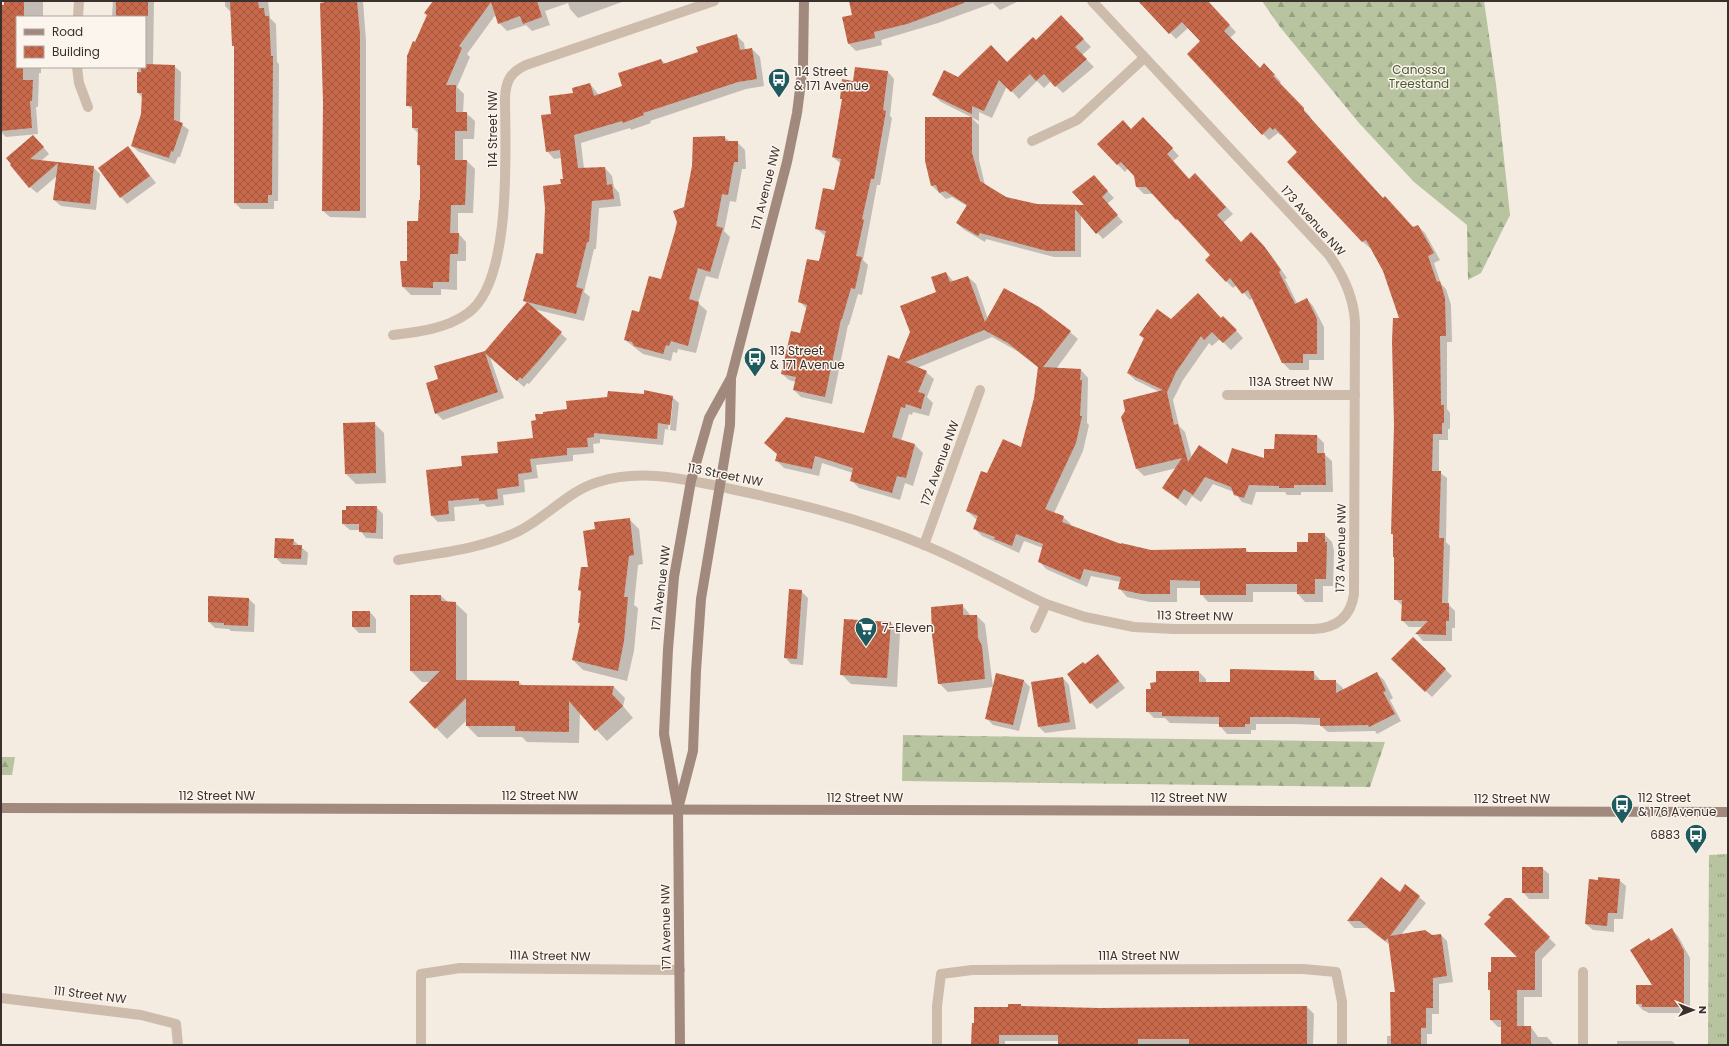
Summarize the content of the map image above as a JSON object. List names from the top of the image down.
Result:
{
  "streets": {
    "main road": ["171 Avenue NW", "112 Street NW"],
    "street": [
      "114 Street NW",
      "173 Avenue NW",
      "113A Street NW",
      "172 Avenue NW",
      "113 Street NW",
      "111A Street NW",
      "111 Street NW"
    ]
  },
  "crossings": [
    ["171 Avenue NW", "113 Street NW"],
    ["171 Avenue NW", "112 Street NW"],
    ["171 Avenue NW", "111A Street NW"],
    ["173 Avenue NW", "113A Street NW"],
    ["173 Avenue NW", "113 Street NW"],
    ["172 Avenue NW", "113 Street NW"]
  ],
  "parks": ["Canossa Treestand"],
  "places": {
    "bus stop": [
      "114 Street & 171 Avenue",
      "113 Street & 171 Avenue",
      "112 Street & 176 Avenue",
      "6883"
    ],
    "supermarket": ["7-Eleven"]
  },
  "legend": ["Road", "Building"],
  "north": "right"
}
